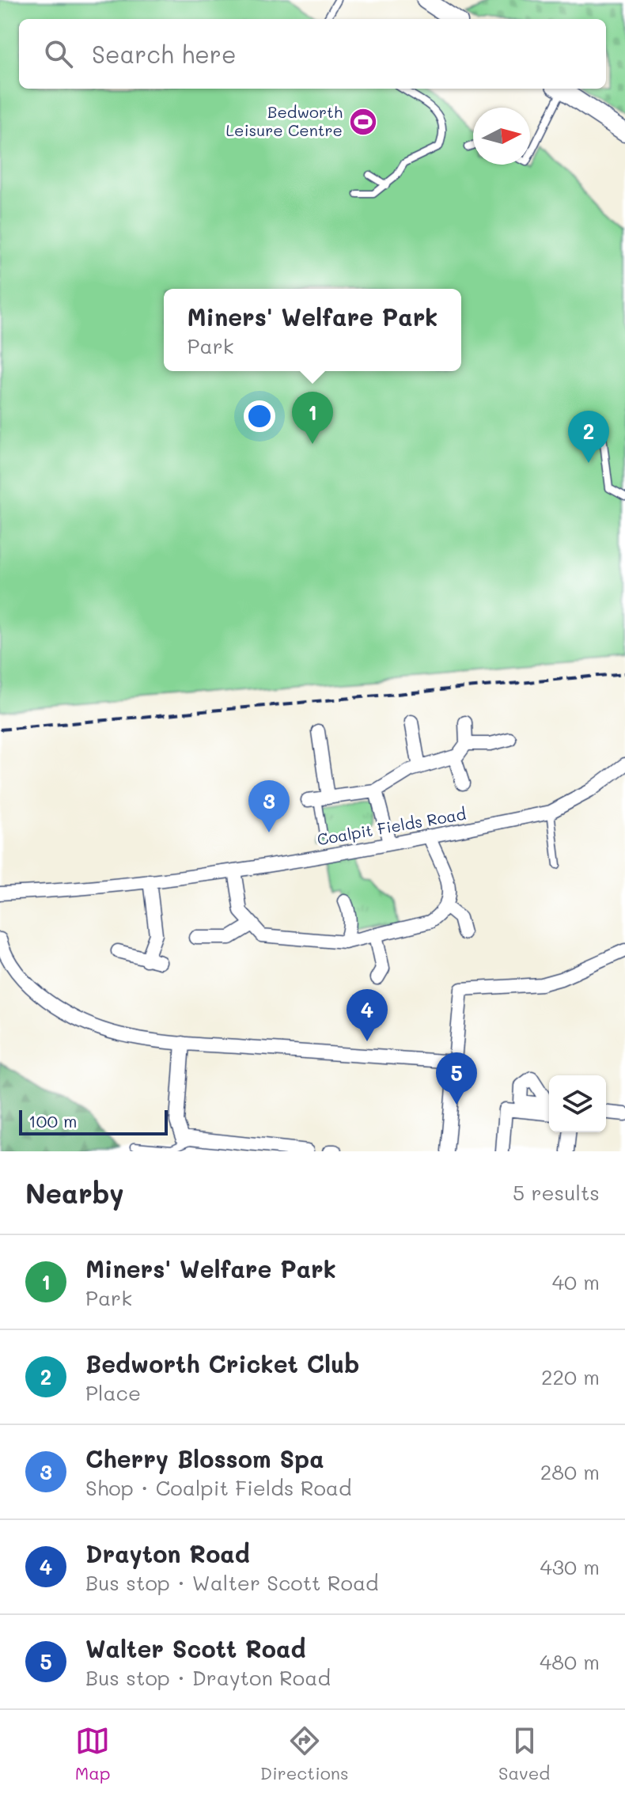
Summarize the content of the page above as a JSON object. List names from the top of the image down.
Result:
{
  "streets": {
    "street": ["Coalpit Fields Road"]
  },
  "places": {
    "sports": ["Bedworth Leisure Centre"]
  },
  "scale_bar": "100 m",
  "north": "right",
  "page": {
    "search": "Search here",
    "popup": ["Miners' Welfare Park", "Park"],
    "pins": [
      "1",
      "2",
      "3",
      "4",
      "5"
    ],
    "scale": "100 m",
    "heading": ["Nearby", "5 results"],
    "list": [
      {
        "mark": "1",
        "name": "Miners' Welfare Park",
        "note": "Park",
        "value": "40 m"
      },
      {
        "mark": "2",
        "name": "Bedworth Cricket Club",
        "note": "Place",
        "value": "220 m"
      },
      {
        "mark": "3",
        "name": "Cherry Blossom Spa",
        "note": "Shop · Coalpit Fields Road",
        "value": "280 m"
      },
      {
        "mark": "4",
        "name": "Drayton Road",
        "note": "Bus stop · Walter Scott Road",
        "value": "430 m"
      },
      {
        "mark": "5",
        "name": "Walter Scott Road",
        "note": "Bus stop · Drayton Road",
        "value": "480 m"
      }
    ],
    "nav": ["Map", "Directions", "Saved"]
  }
}
